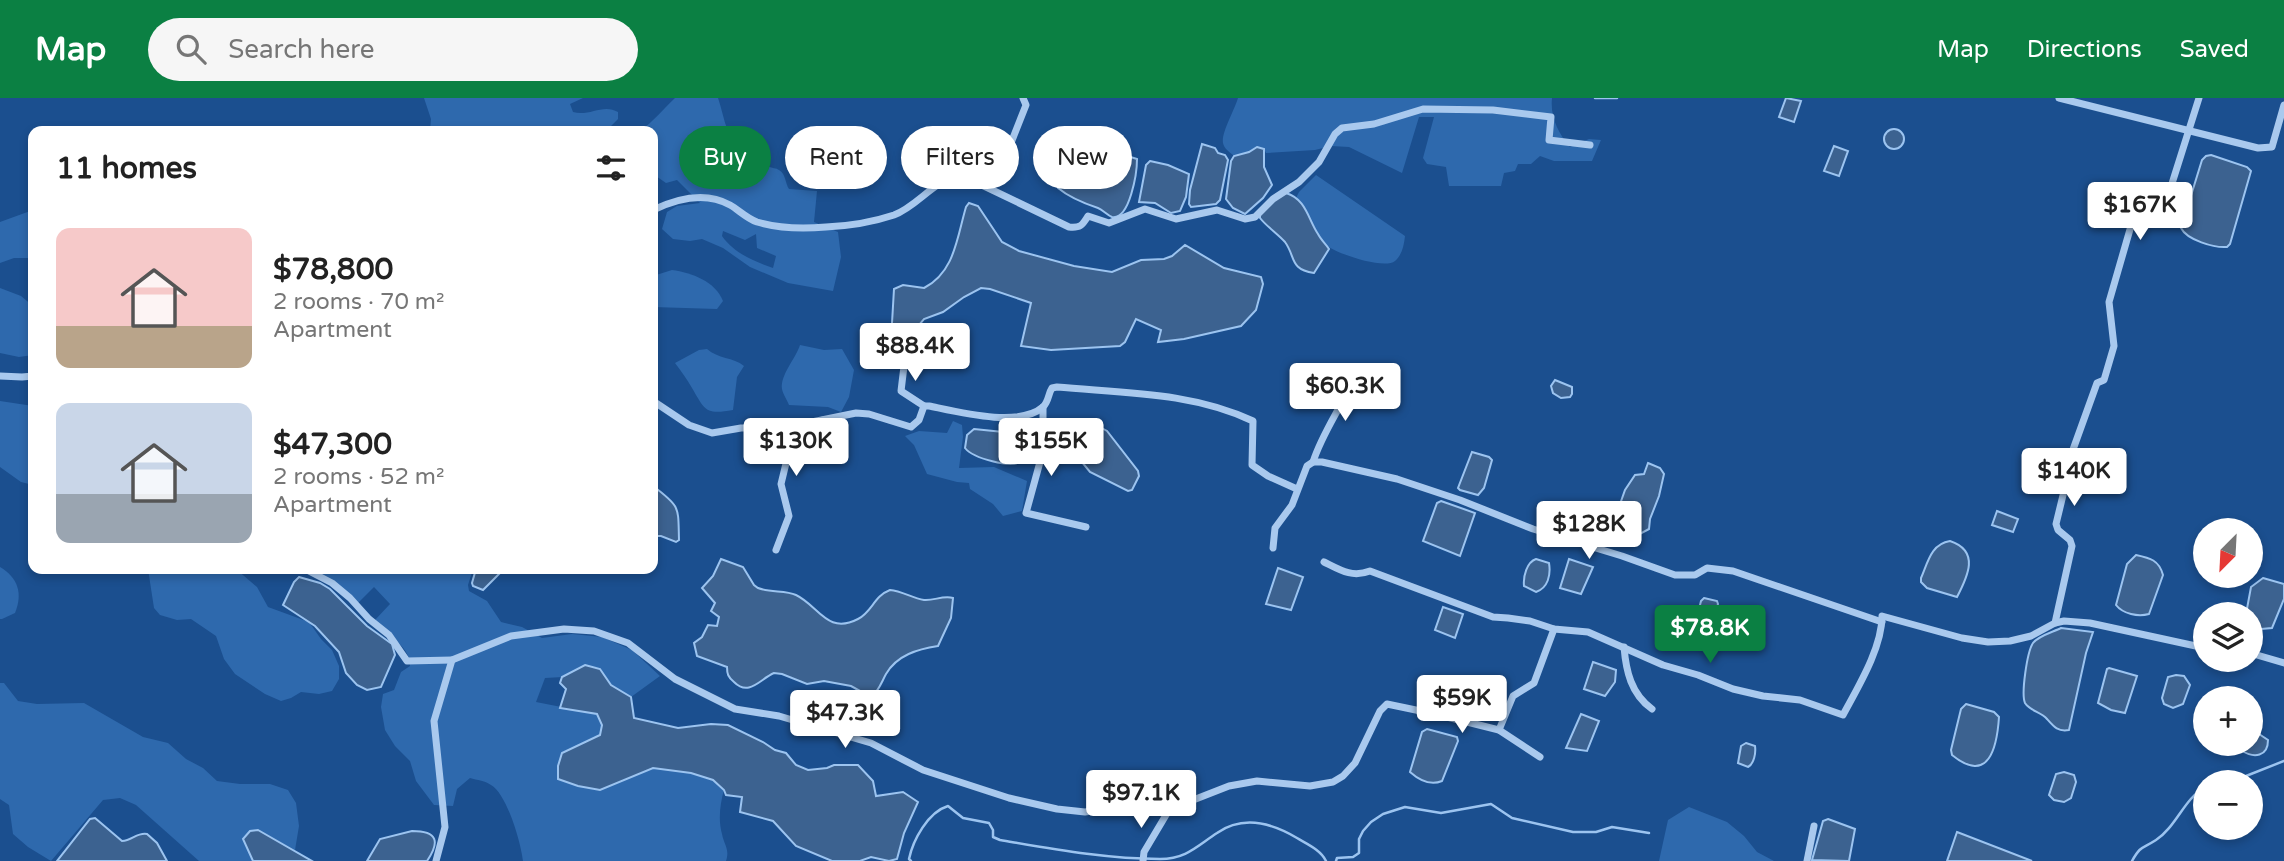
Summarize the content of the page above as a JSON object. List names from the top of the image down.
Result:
{
  "north": "bottom left",
  "page": {
    "header": "Map",
    "search": "Search here",
    "nav": ["Map", "Directions", "Saved"],
    "chip": [
      "Buy",
      "Rent",
      "Filters",
      "New"
    ],
    "heading": "11 homes",
    "price": [
      "$167K",
      "$88.4K",
      "$60.3K",
      "$130K",
      "$155K",
      "$140K",
      "$128K",
      "$78.8K",
      "$59K",
      "$47.3K",
      "$97.1K"
    ],
    "list": [
      {
        "name": "$78,800",
        "note": "2 rooms · 70 m² · Apartment"
      },
      {
        "name": "$47,300",
        "note": "2 rooms · 52 m² · Apartment"
      }
    ],
    "map_buttons": ["+", "−"]
  }
}
